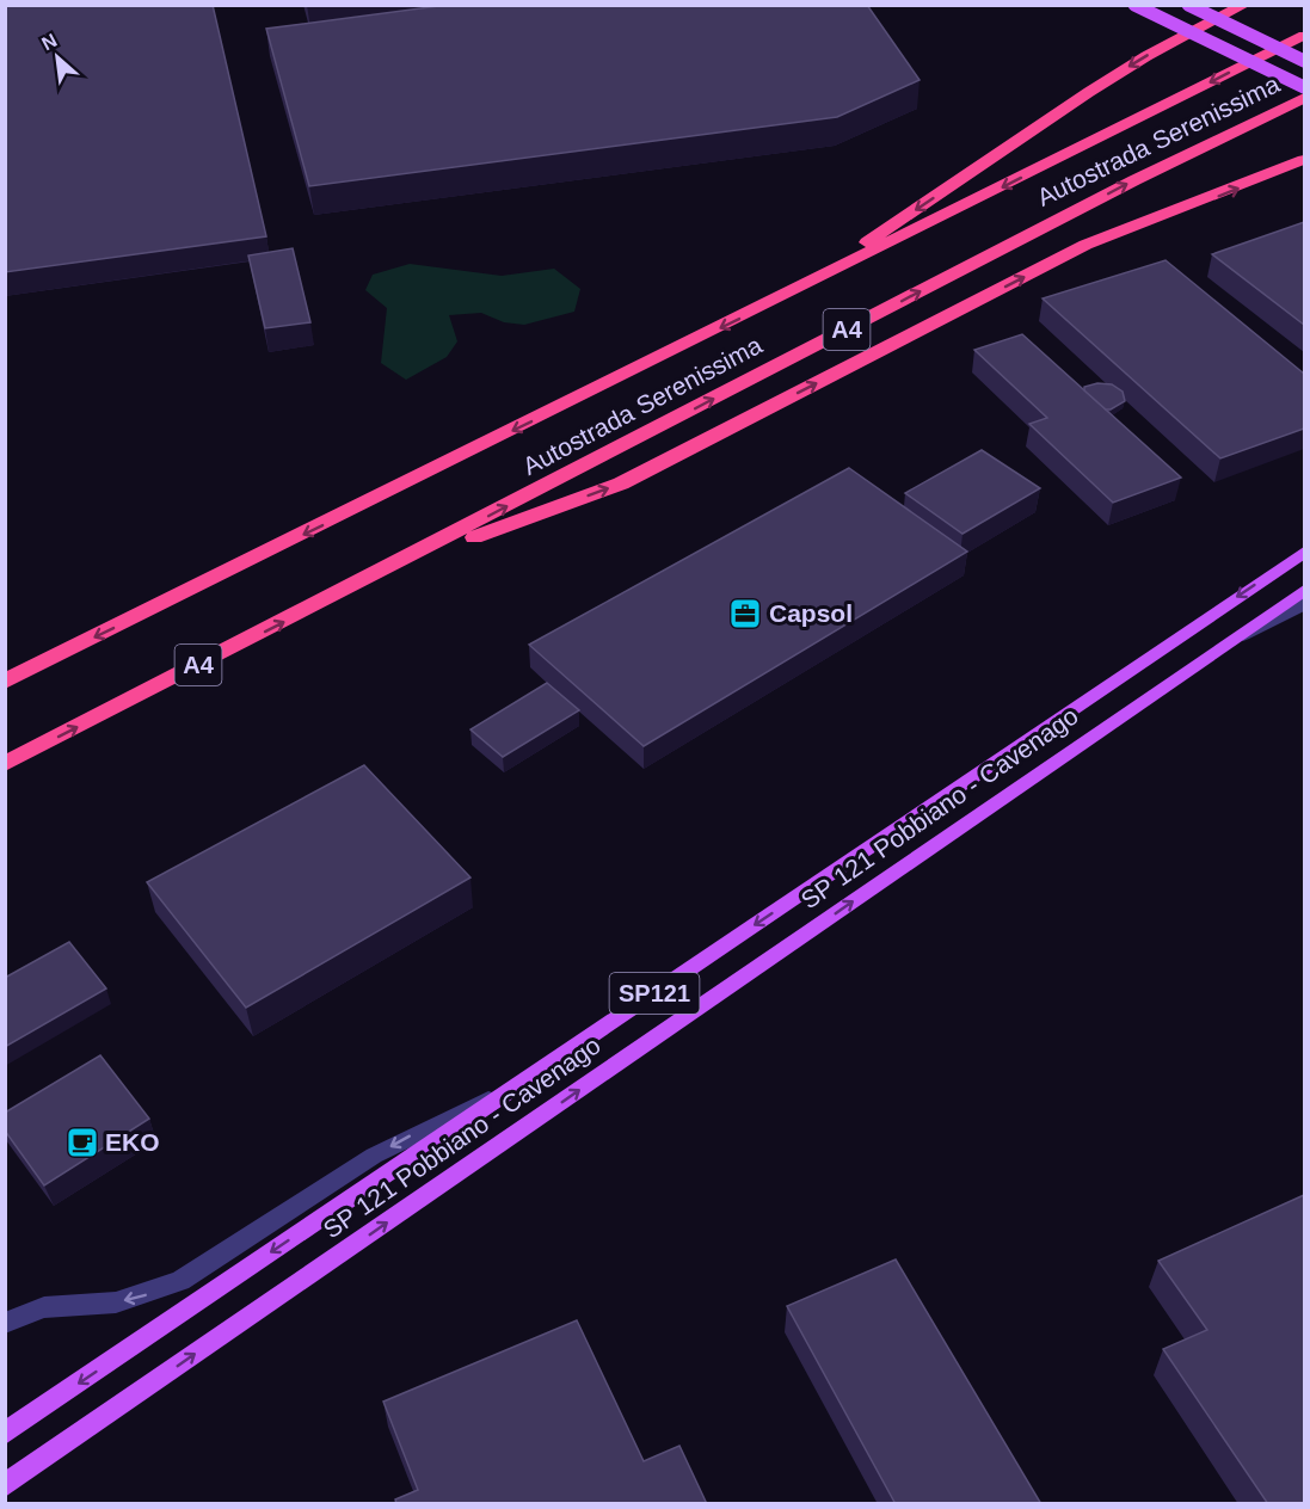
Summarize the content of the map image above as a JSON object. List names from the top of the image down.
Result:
{
  "streets": {
    "highway": ["Autostrada Serenissima", "A4"],
    "main road": ["SP 121 Pobbiano - Cavenago", "SP121"]
  },
  "places": {
    "office": ["Capsol"],
    "cafe": ["EKO"]
  },
  "north": "top left"
}
